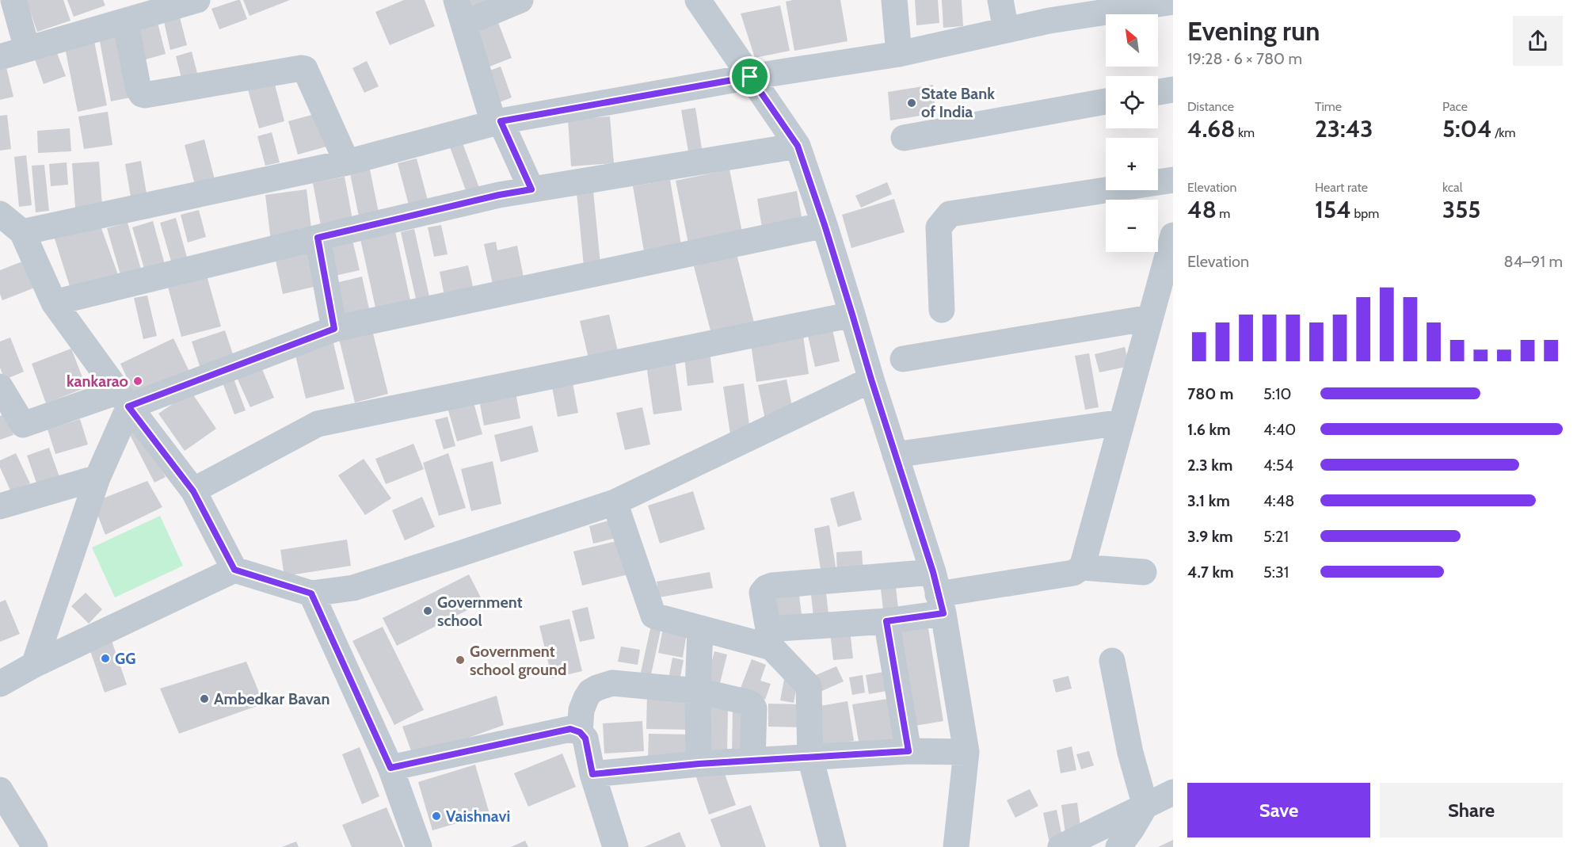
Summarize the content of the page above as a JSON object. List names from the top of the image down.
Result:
{
  "places": [
    "State Bank of India",
    "kankarao",
    "Government school",
    "GG",
    "Government school ground",
    "Ambedkar Bavan",
    "Vaishnavi"
  ],
  "north": "top left",
  "page": {
    "heading": ["Evening run", "19:28 · 6 × 780 m"],
    "map_buttons": ["+", "−"],
    "stats": [
      ["Distance", "4.68 km"],
      ["Time", "23:43"],
      ["Pace", "5:04 /km"],
      ["Elevation", "48 m"],
      ["Heart rate", "154 bpm"],
      ["kcal", "355"]
    ],
    "chart": ["Elevation", "84–91 m"],
    "list": [
      {
        "name": "780 m",
        "note": "5:10"
      },
      {
        "name": "1.6 km",
        "note": "4:40"
      },
      {
        "name": "2.3 km",
        "note": "4:54"
      },
      {
        "name": "3.1 km",
        "note": "4:48"
      },
      {
        "name": "3.9 km",
        "note": "5:21"
      },
      {
        "name": "4.7 km",
        "note": "5:31"
      }
    ],
    "buttons": ["Save", "Share"]
  }
}
